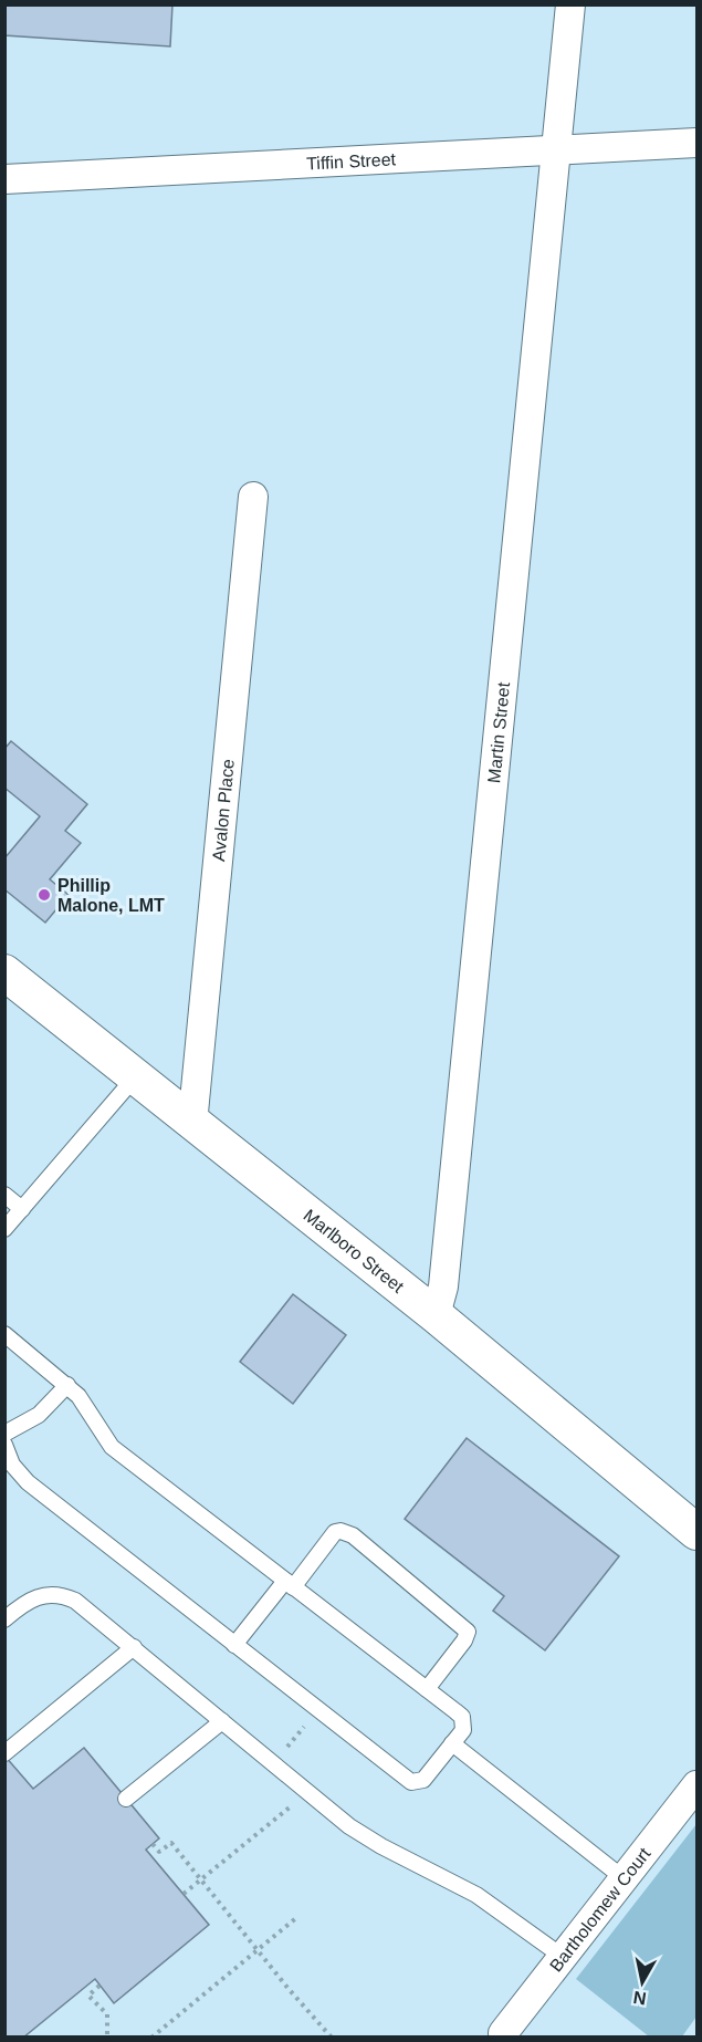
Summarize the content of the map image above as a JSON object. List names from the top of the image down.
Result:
{
  "streets": {
    "street": [
      "Tiffin Street",
      "Martin Street",
      "Avalon Place",
      "Marlboro Street",
      "Bartholomew Court"
    ]
  },
  "crossings": [
    ["Tiffin Street", "Martin Street"],
    ["Martin Street", "Marlboro Street"],
    ["Avalon Place", "Marlboro Street"]
  ],
  "places": ["Phillip Malone, LMT"],
  "north": "bottom"
}
